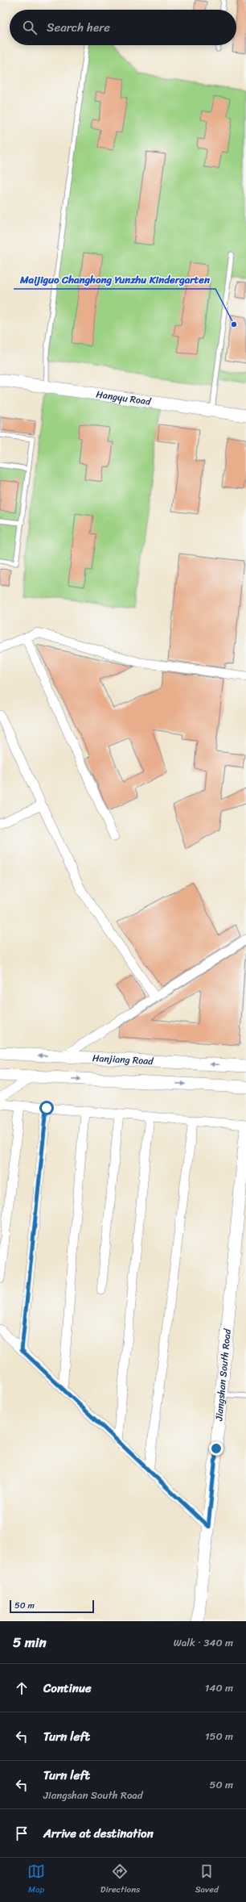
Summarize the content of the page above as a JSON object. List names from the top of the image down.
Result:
{
  "streets": {
    "street": ["Hangyu Road", "Hanjiang Road", "Jiangshan South Road"]
  },
  "places": ["Maijiguo Changhong Yunzhu Kindergarten"],
  "scale_bar": "50 m",
  "page": {
    "search": "Search here",
    "scale": "50 m",
    "heading": ["5 min", "Walk · 340 m"],
    "list": [
      ["Continue", "140 m"],
      ["Turn left", "150 m"],
      ["Turn left", "Jiangshan South Road", "50 m"],
      "Arrive at destination"
    ],
    "nav": ["Map", "Directions", "Saved"]
  }
}
